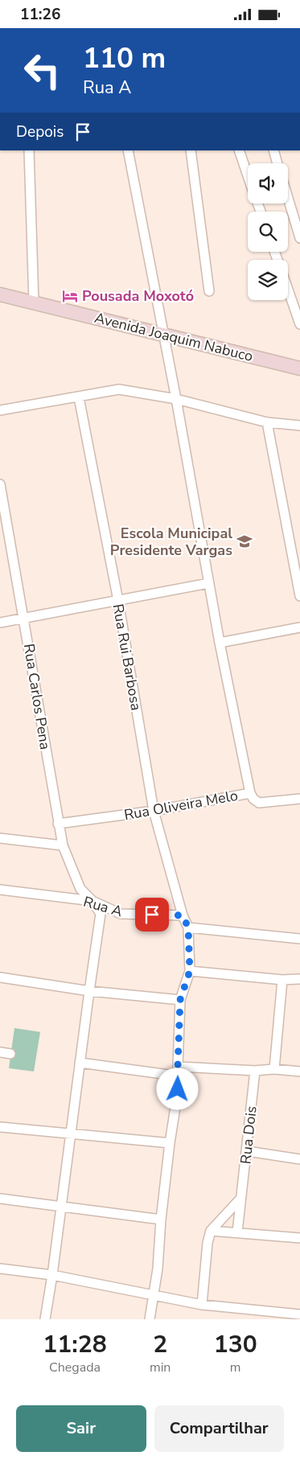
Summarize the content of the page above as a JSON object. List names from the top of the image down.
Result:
{
  "streets": {
    "main road": ["Avenida Joaquim Nabuco"],
    "street": [
      "Rua Rui Barbosa",
      "Rua Carlos Pena",
      "Rua Oliveira Melo",
      "Rua A",
      "Rua Dois"
    ]
  },
  "crossings": [
    ["Rua Rui Barbosa", "Rua Oliveira Melo"],
    ["Rua Rui Barbosa", "Rua A"],
    ["Rua Carlos Pena", "Rua Oliveira Melo"],
    ["Rua Carlos Pena", "Rua A"]
  ],
  "places": {
    "hotel": ["Pousada Moxotó"],
    "school or university": ["Escola Municipal Presidente Vargas"]
  },
  "page": {
    "status": "11:26",
    "turn": ["110 m", "Rua A"],
    "then": "Depois",
    "eta": [
      "11:28",
      "Chegada",
      "2",
      "min",
      "130",
      "m"
    ],
    "buttons": ["Sair", "Compartilhar"]
  }
}
